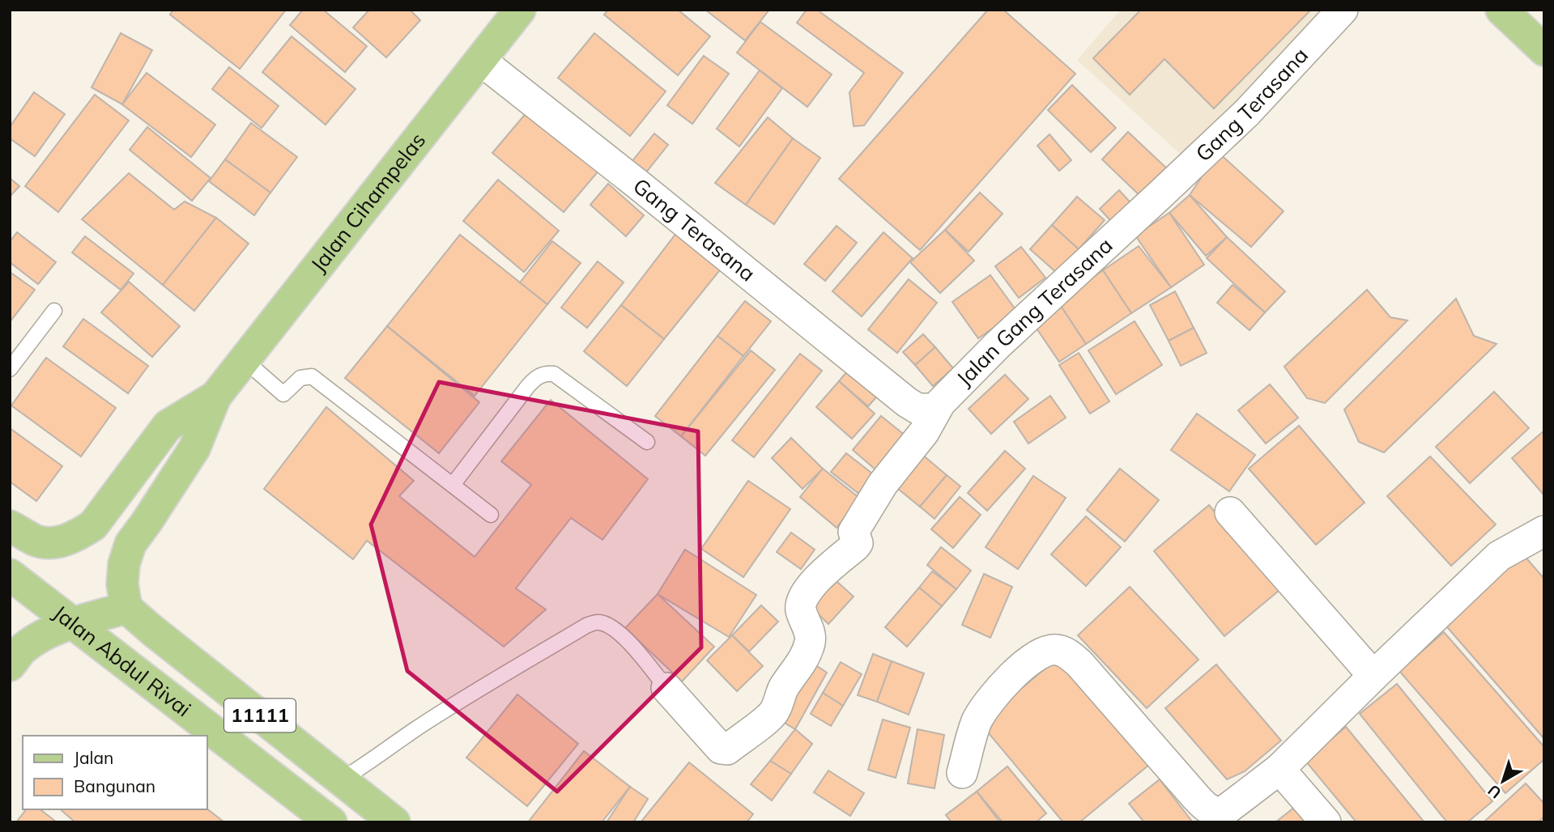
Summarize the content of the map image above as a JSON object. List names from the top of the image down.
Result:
{
  "streets": {
    "main road": ["Jalan Cihampelas", "Jalan Abdul Rivai", "11111"],
    "street": ["Gang Terasana", "Jalan Gang Terasana"]
  },
  "crossings": [
    ["Gang Terasana", "Jalan Cihampelas"],
    ["Gang Terasana", "Jalan Gang Terasana"],
    ["Jalan Cihampelas", "Jalan Abdul Rivai"]
  ],
  "legend": ["Jalan", "Bangunan"],
  "north": "bottom left"
}
